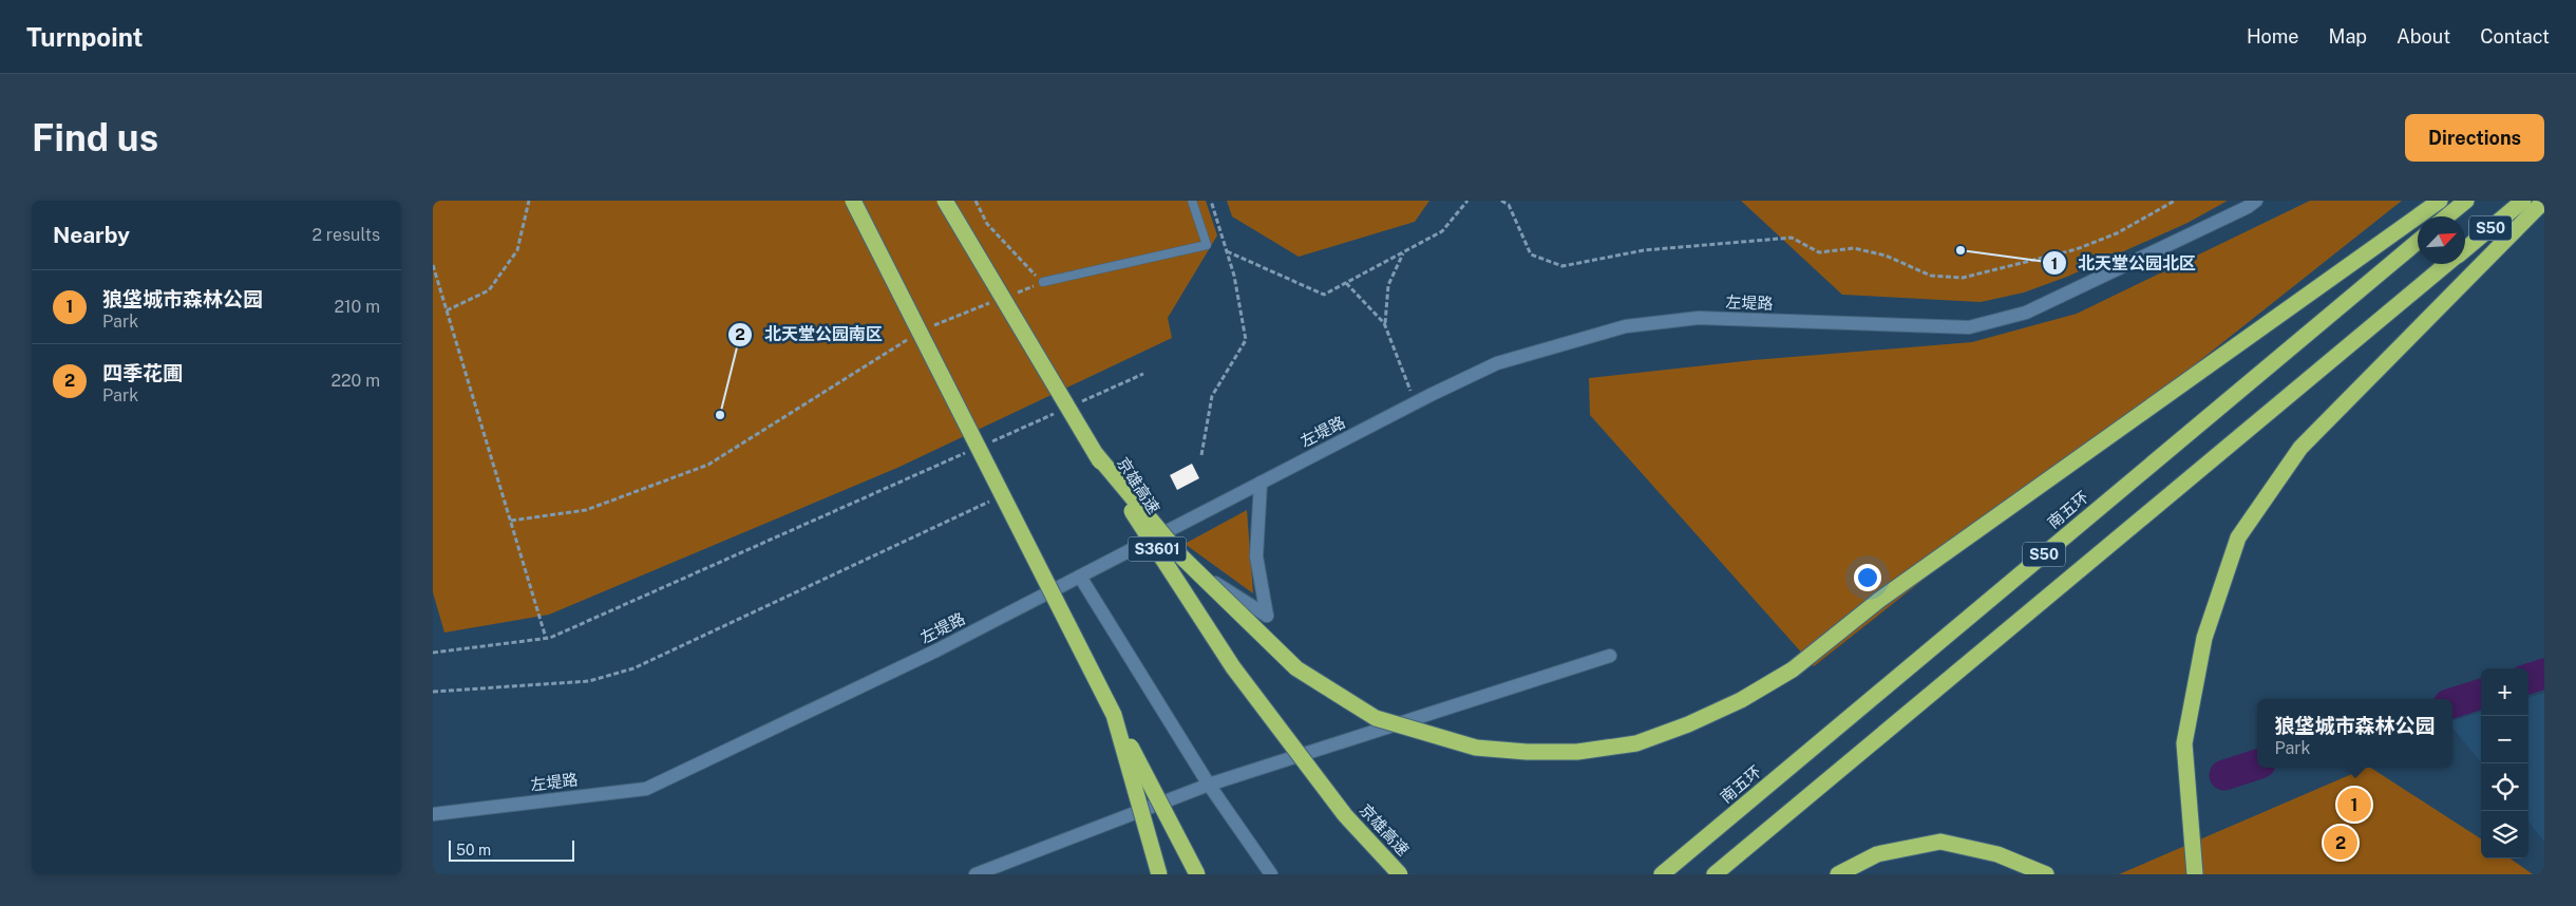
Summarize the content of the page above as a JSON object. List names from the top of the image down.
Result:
{
  "streets": {
    "highway": [
      "S50",
      "京雄高速",
      "南五环",
      "S3601"
    ],
    "main road": ["左堤路"]
  },
  "places": ["北天堂公园北区", "北天堂公园南区"],
  "scale_bar": "50 m",
  "north": "top right",
  "page": {
    "header": "Turnpoint",
    "nav": [
      "Home",
      "Map",
      "About",
      "Contact"
    ],
    "buttons": "Directions",
    "title": "Find us",
    "heading": ["Nearby", "2 results"],
    "list": [
      {
        "mark": "1",
        "name": "狼垡城市森林公园",
        "note": "Park",
        "value": "210 m"
      },
      {
        "mark": "2",
        "name": "四季花圃",
        "note": "Park",
        "value": "220 m"
      }
    ],
    "map_buttons": ["+", "−"],
    "popup": ["狼垡城市森林公园", "Park"],
    "pins": ["1", "2"],
    "scale": "50 m"
  }
}
